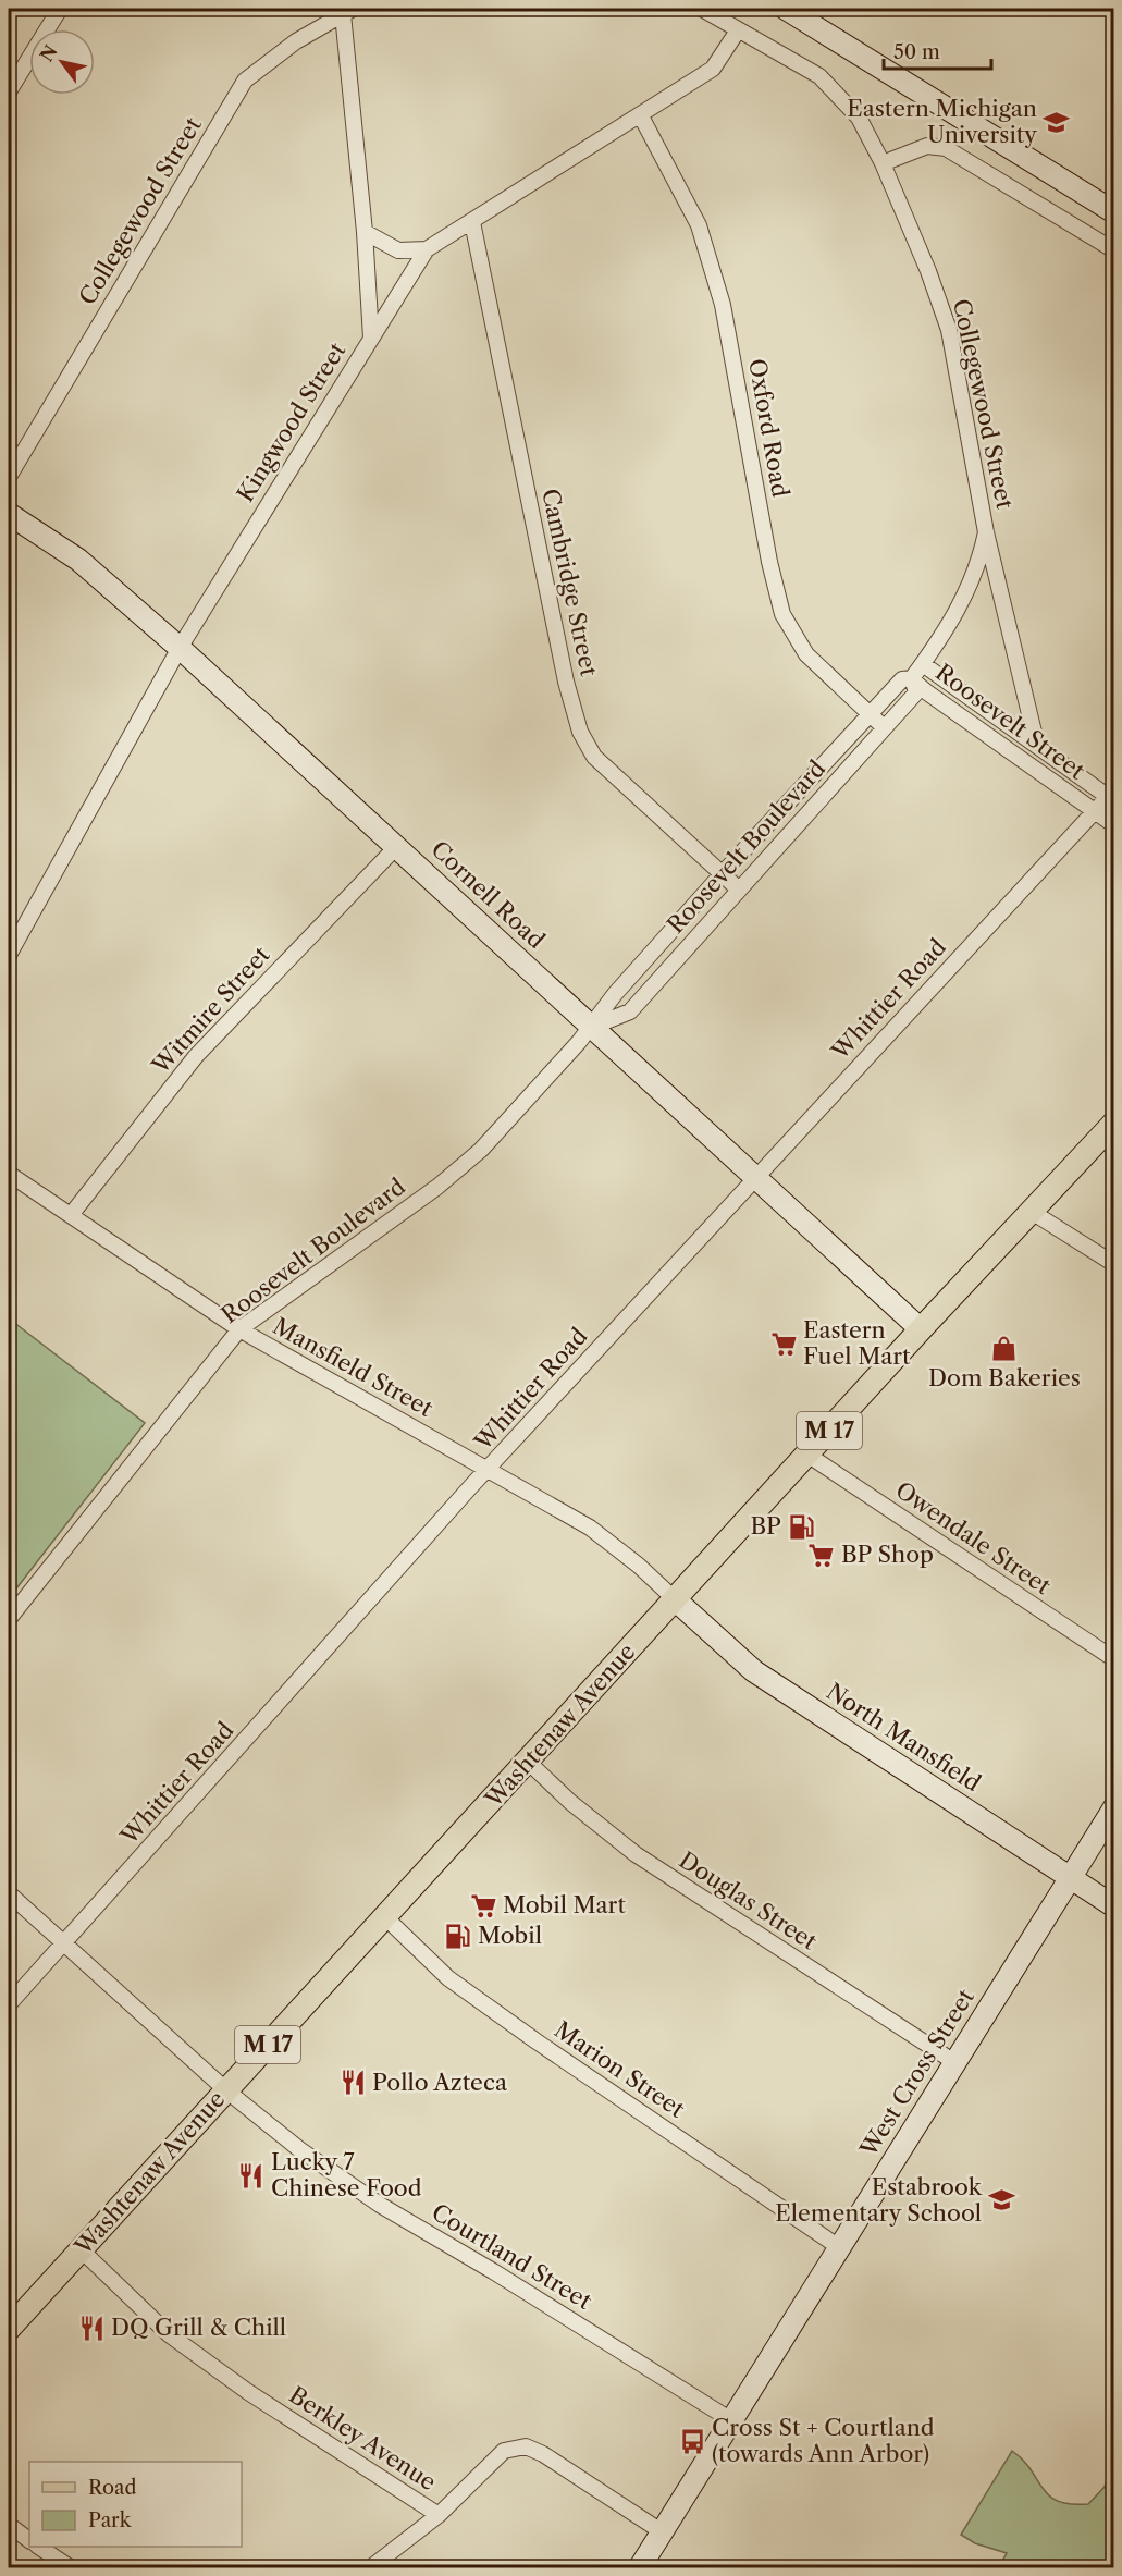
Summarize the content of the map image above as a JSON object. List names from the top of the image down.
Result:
{
  "streets": {
    "main road": ["M 17", "Washtenaw Avenue"],
    "street": [
      "Collegewood Street",
      "Kingwood Street",
      "Oxford Road",
      "Cambridge Street",
      "Roosevelt Street",
      "Roosevelt Boulevard",
      "Cornell Road",
      "Whittier Road",
      "Witmire Street",
      "Mansfield Street",
      "Owendale Street",
      "North Mansfield",
      "Douglas Street",
      "Marion Street",
      "West Cross Street",
      "Courtland Street",
      "Berkley Avenue"
    ]
  },
  "crossings": [
    ["Collegewood Street", "Kingwood Street"],
    ["Collegewood Street", "Roosevelt Street"],
    ["Collegewood Street", "Roosevelt Boulevard"],
    ["Kingwood Street", "Oxford Road"],
    ["Kingwood Street", "Cambridge Street"],
    ["Kingwood Street", "Cornell Road"],
    ["Oxford Road", "Roosevelt Boulevard"],
    ["Cambridge Street", "Roosevelt Boulevard"],
    ["Roosevelt Street", "Roosevelt Boulevard"],
    ["Roosevelt Street", "Whittier Road"],
    ["Roosevelt Boulevard", "Cornell Road"],
    ["Roosevelt Boulevard", "Mansfield Street"],
    ["Cornell Road", "Whittier Road"],
    ["Cornell Road", "Witmire Street"],
    ["Cornell Road", "Washtenaw Avenue"],
    ["Whittier Road", "Mansfield Street"],
    ["Whittier Road", "Courtland Street"],
    ["Witmire Street", "Mansfield Street"],
    ["Mansfield Street", "Washtenaw Avenue"],
    ["Mansfield Street", "North Mansfield"],
    ["Owendale Street", "Washtenaw Avenue"],
    ["Washtenaw Avenue", "North Mansfield"],
    ["Washtenaw Avenue", "Douglas Street"],
    ["Washtenaw Avenue", "Marion Street"],
    ["Washtenaw Avenue", "Courtland Street"],
    ["Washtenaw Avenue", "Berkley Avenue"],
    ["North Mansfield", "West Cross Street"],
    ["Douglas Street", "West Cross Street"],
    ["Marion Street", "West Cross Street"],
    ["West Cross Street", "Courtland Street"],
    ["West Cross Street", "Berkley Avenue"]
  ],
  "places": {
    "school or university": ["Eastern Michigan University", "Estabrook Elementary School"],
    "supermarket": ["Eastern Fuel Mart", "BP Shop", "Mobil Mart"],
    "shop": ["Dom Bakeries"],
    "fuel station": ["BP", "Mobil"],
    "restaurant": ["Pollo Azteca", "Lucky 7 Chinese Food", "DQ Grill & Chill"],
    "bus stop": ["Cross St + Courtland (towards Ann Arbor)"]
  },
  "legend": ["Road", "Park"],
  "scale_bar": "50 m",
  "north": "top left"
}
